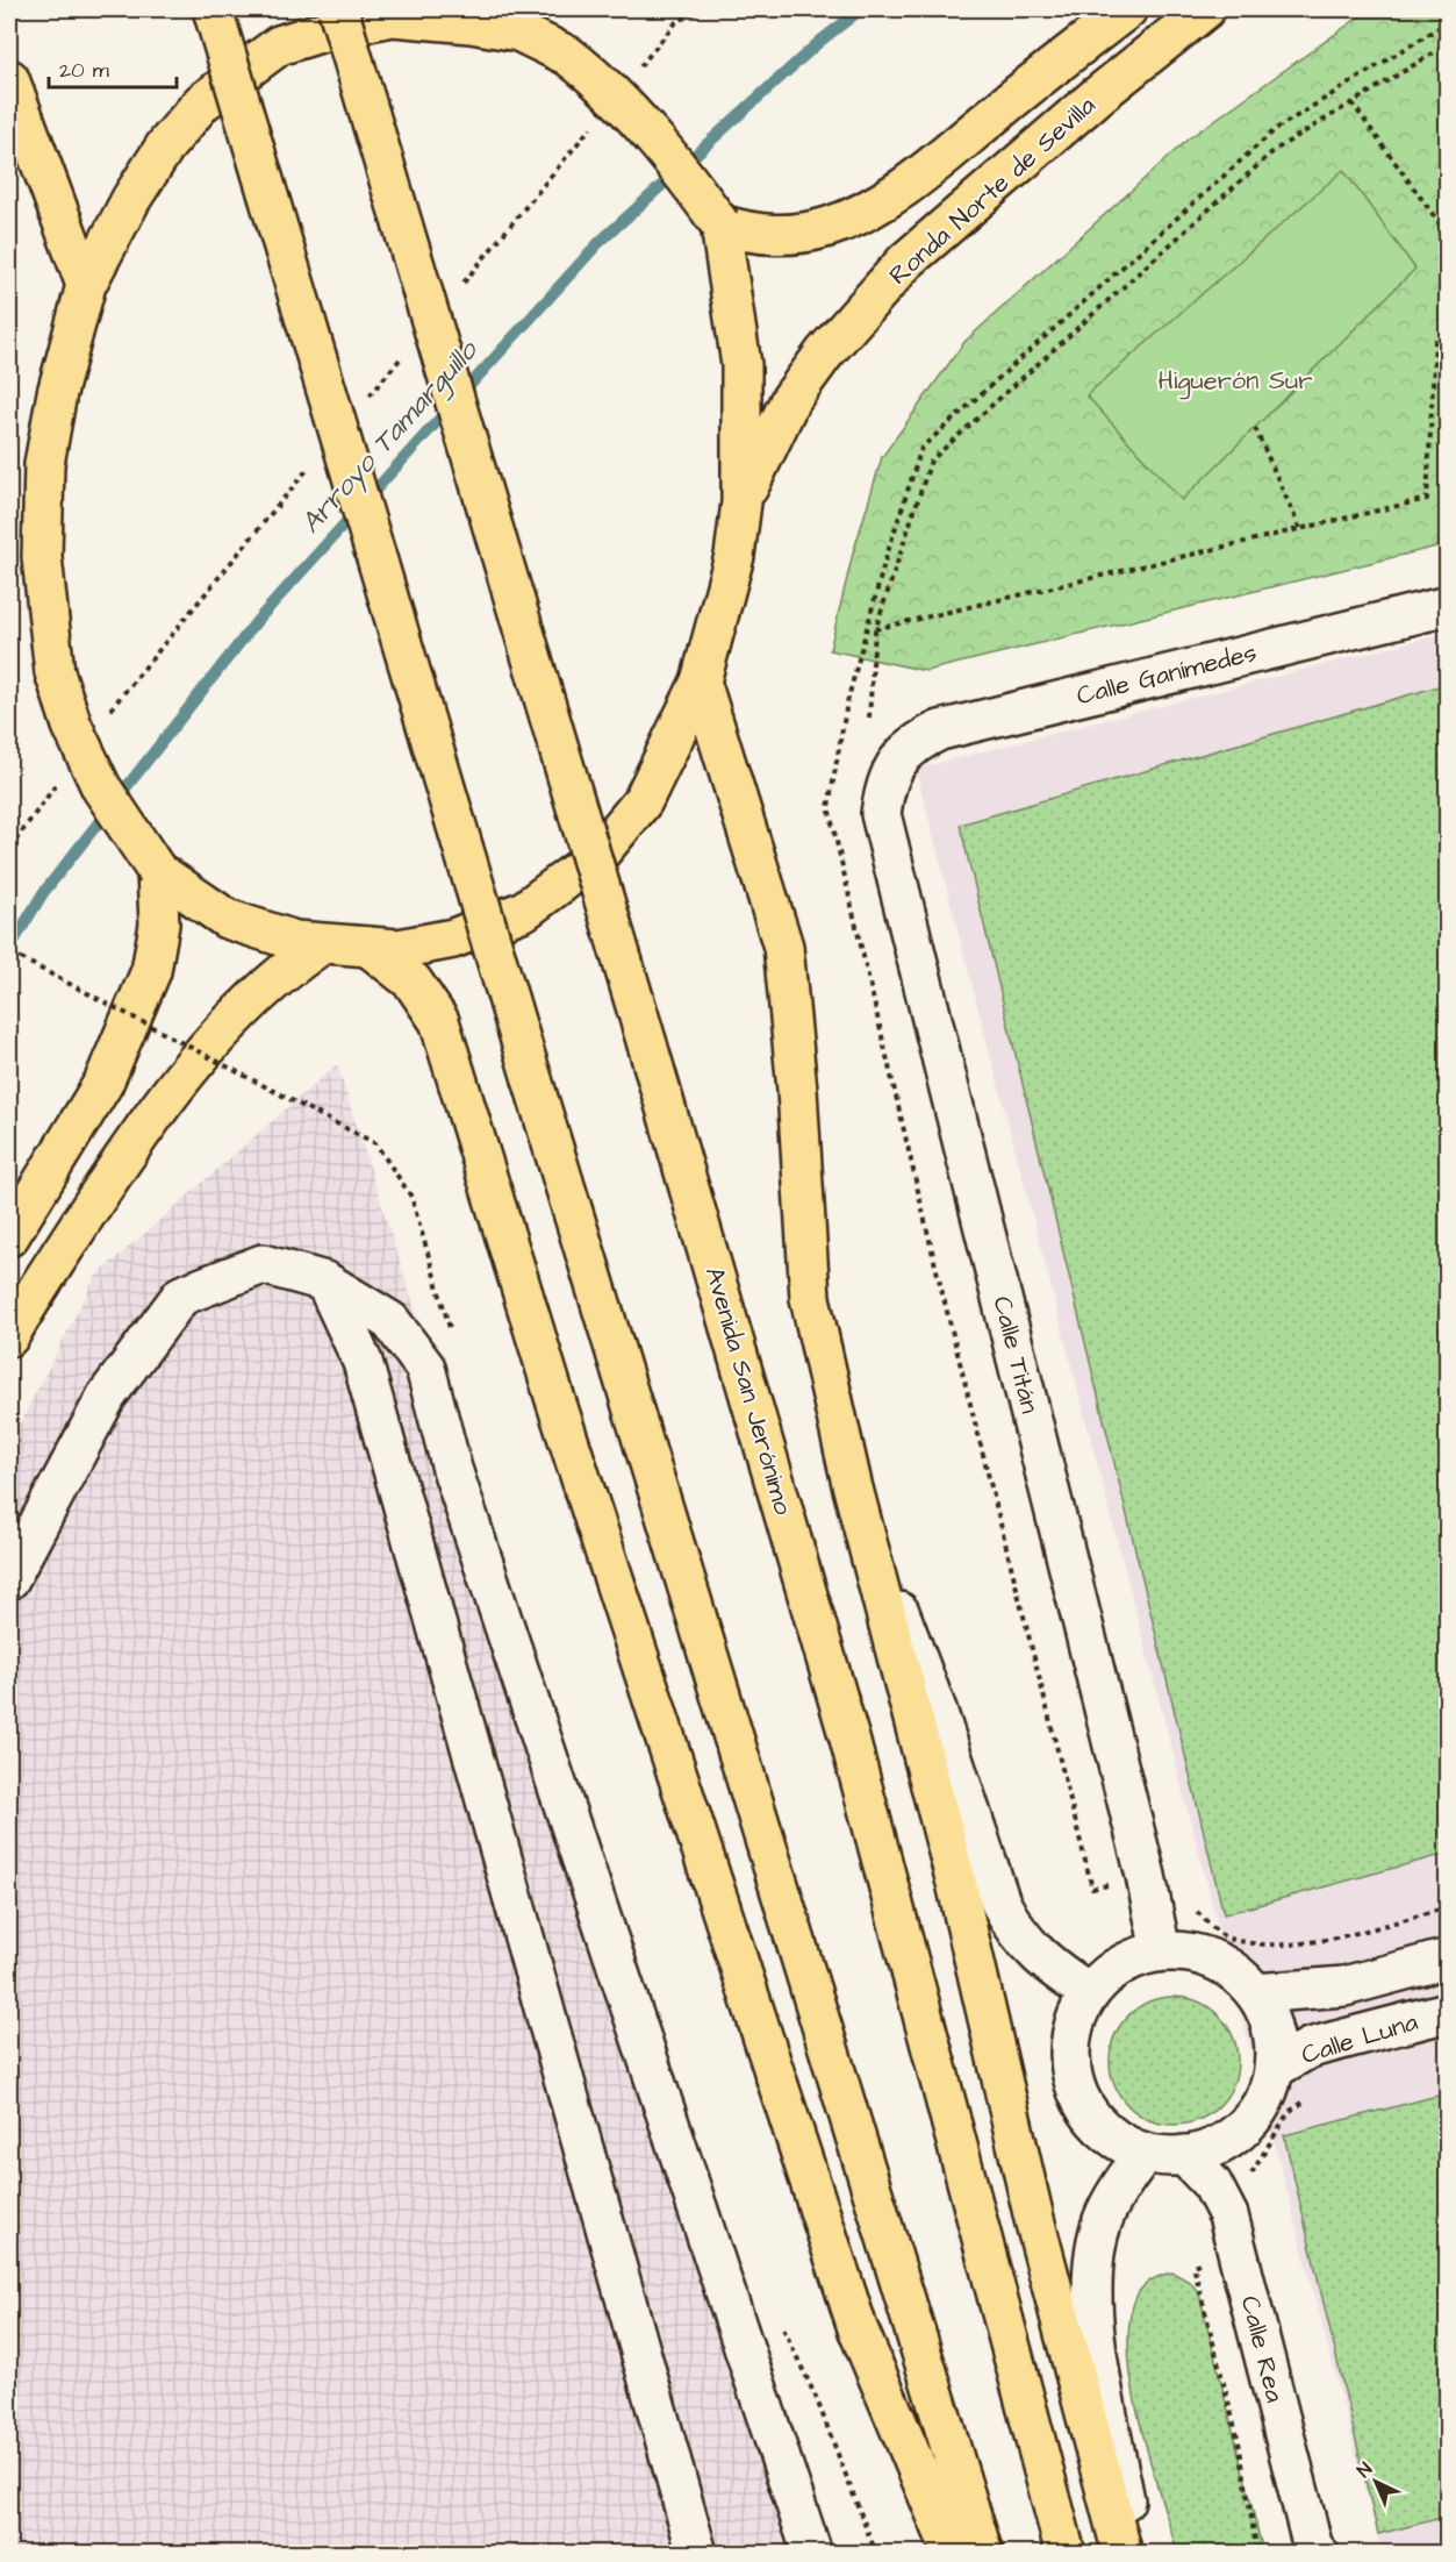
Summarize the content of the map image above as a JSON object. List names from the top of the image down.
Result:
{
  "streets": {
    "main road": ["Ronda Norte de Sevilla", "Avenida San Jerónimo"],
    "street": [
      "Calle Ganímedes",
      "Calle Titán",
      "Calle Luna",
      "Calle Rea"
    ]
  },
  "crossings": [
    ["Calle Ganímedes", "Calle Titán"],
    ["Calle Titán", "Calle Luna"],
    ["Calle Titán", "Calle Rea"],
    ["Calle Luna", "Calle Rea"]
  ],
  "water": ["Arroyo Tamarguillo"],
  "parks": ["Higuerón Sur"],
  "scale_bar": "20 m",
  "north": "top left"
}
